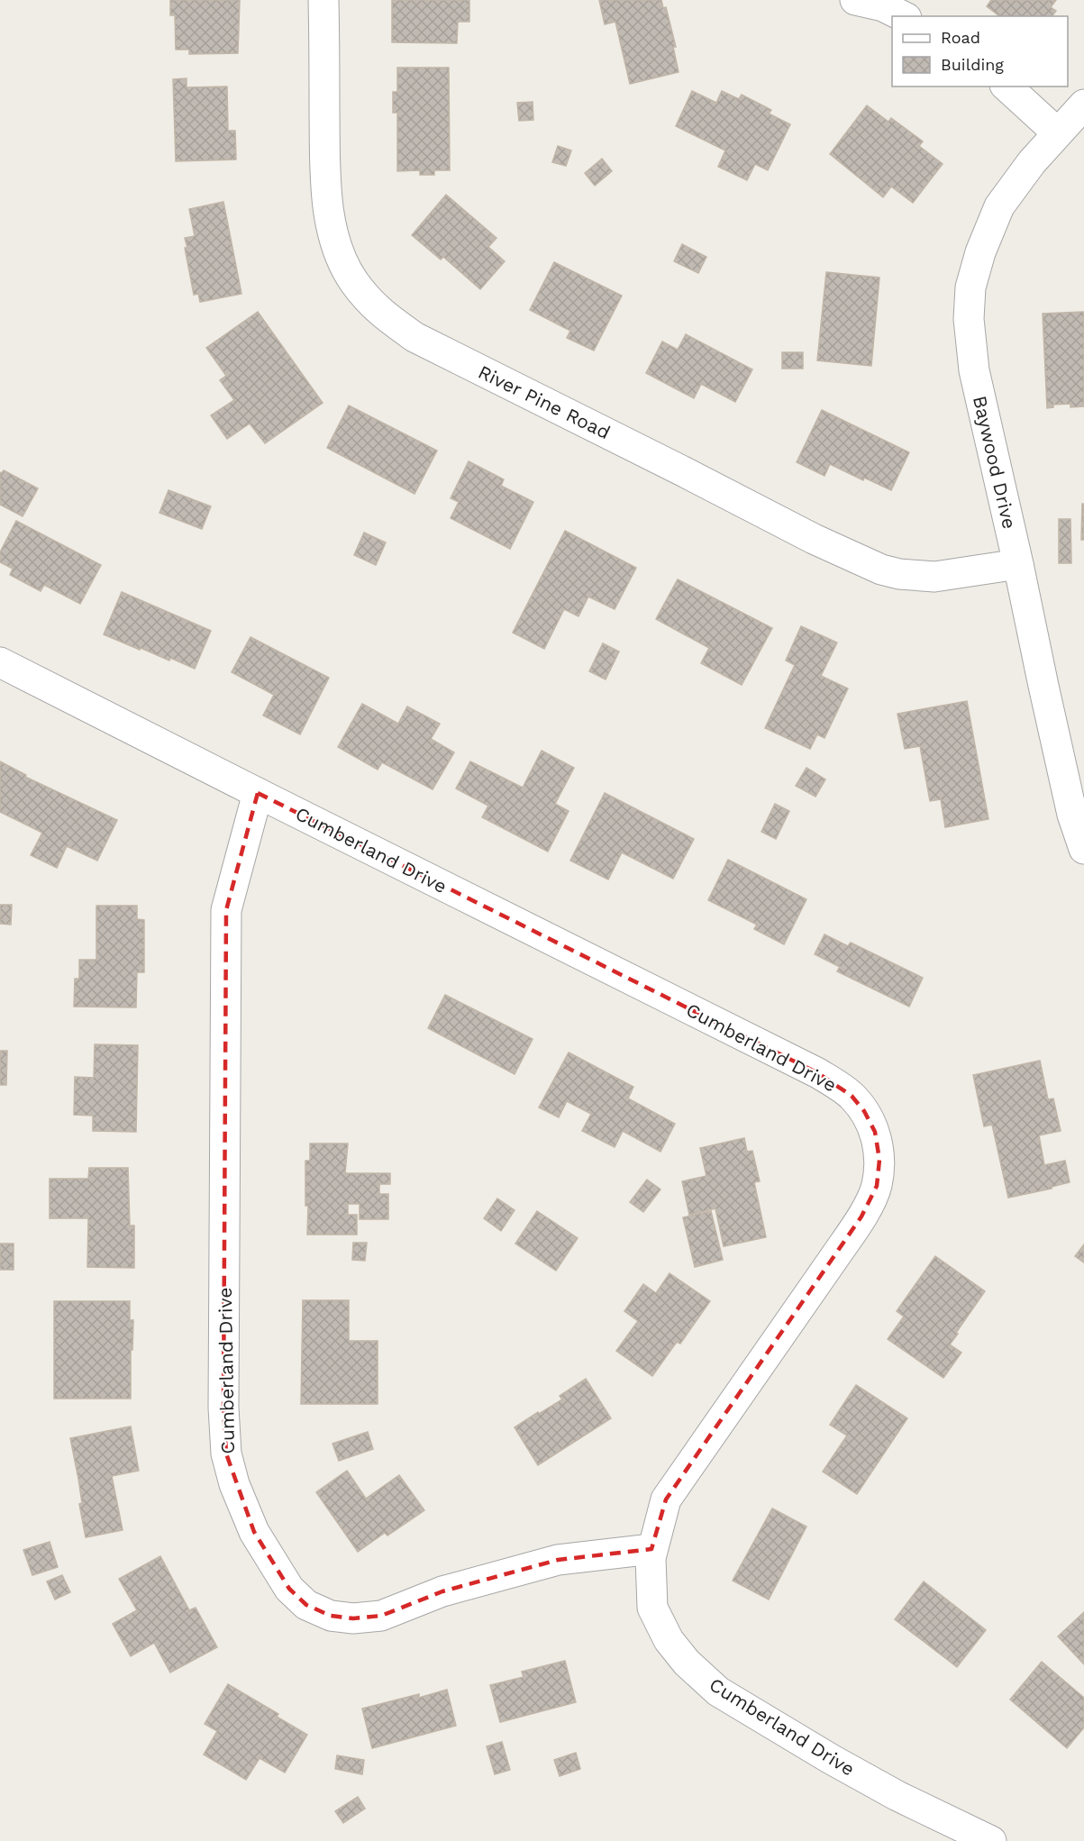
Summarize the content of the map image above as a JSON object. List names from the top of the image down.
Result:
{
  "streets": {
    "street": ["River Pine Road", "Baywood Drive", "Cumberland Drive"]
  },
  "crossings": [
    ["River Pine Road", "Baywood Drive"]
  ],
  "legend": ["Road", "Building"]
}
